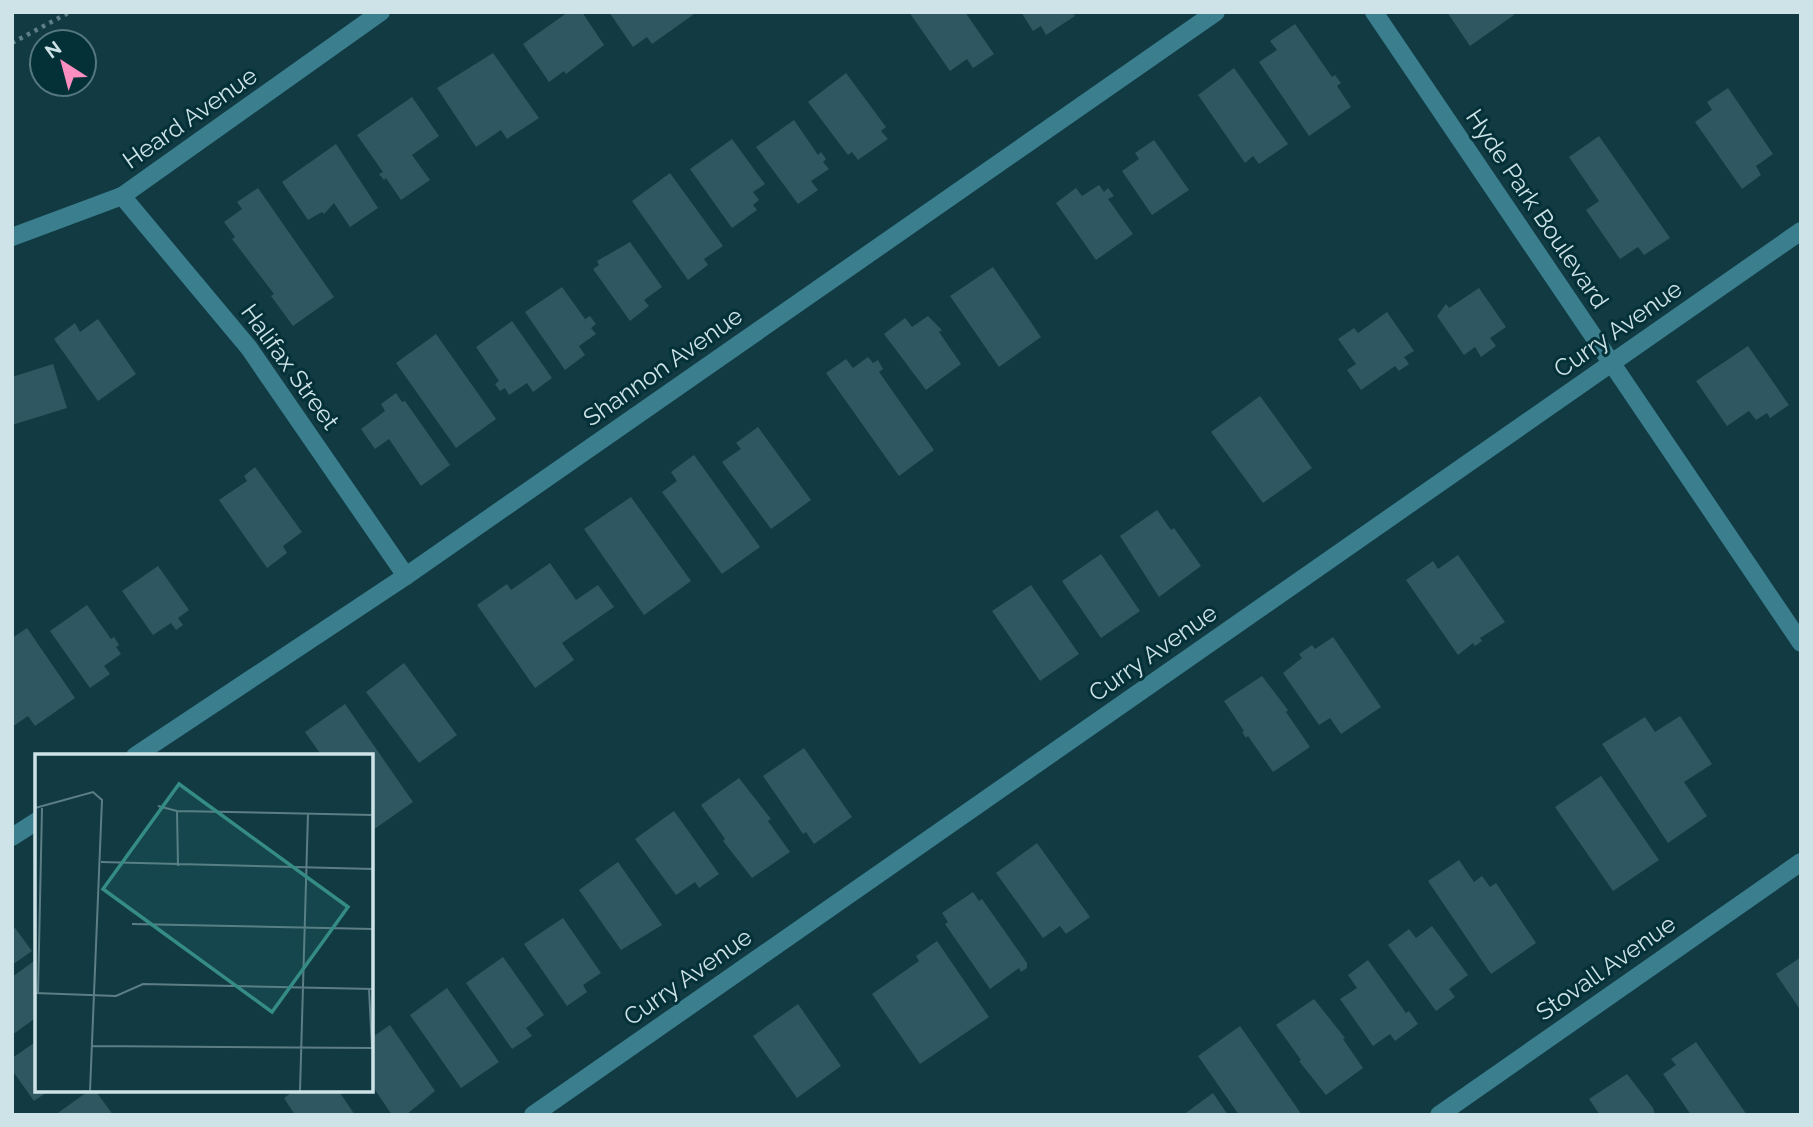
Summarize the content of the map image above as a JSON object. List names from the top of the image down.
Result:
{
  "streets": {
    "street": [
      "Heard Avenue",
      "Hyde Park Boulevard",
      "Curry Avenue",
      "Halifax Street",
      "Shannon Avenue",
      "Stovall Avenue"
    ]
  },
  "crossings": [
    ["Heard Avenue", "Halifax Street"],
    ["Hyde Park Boulevard", "Curry Avenue"],
    ["Halifax Street", "Shannon Avenue"]
  ],
  "north": "top left"
}
